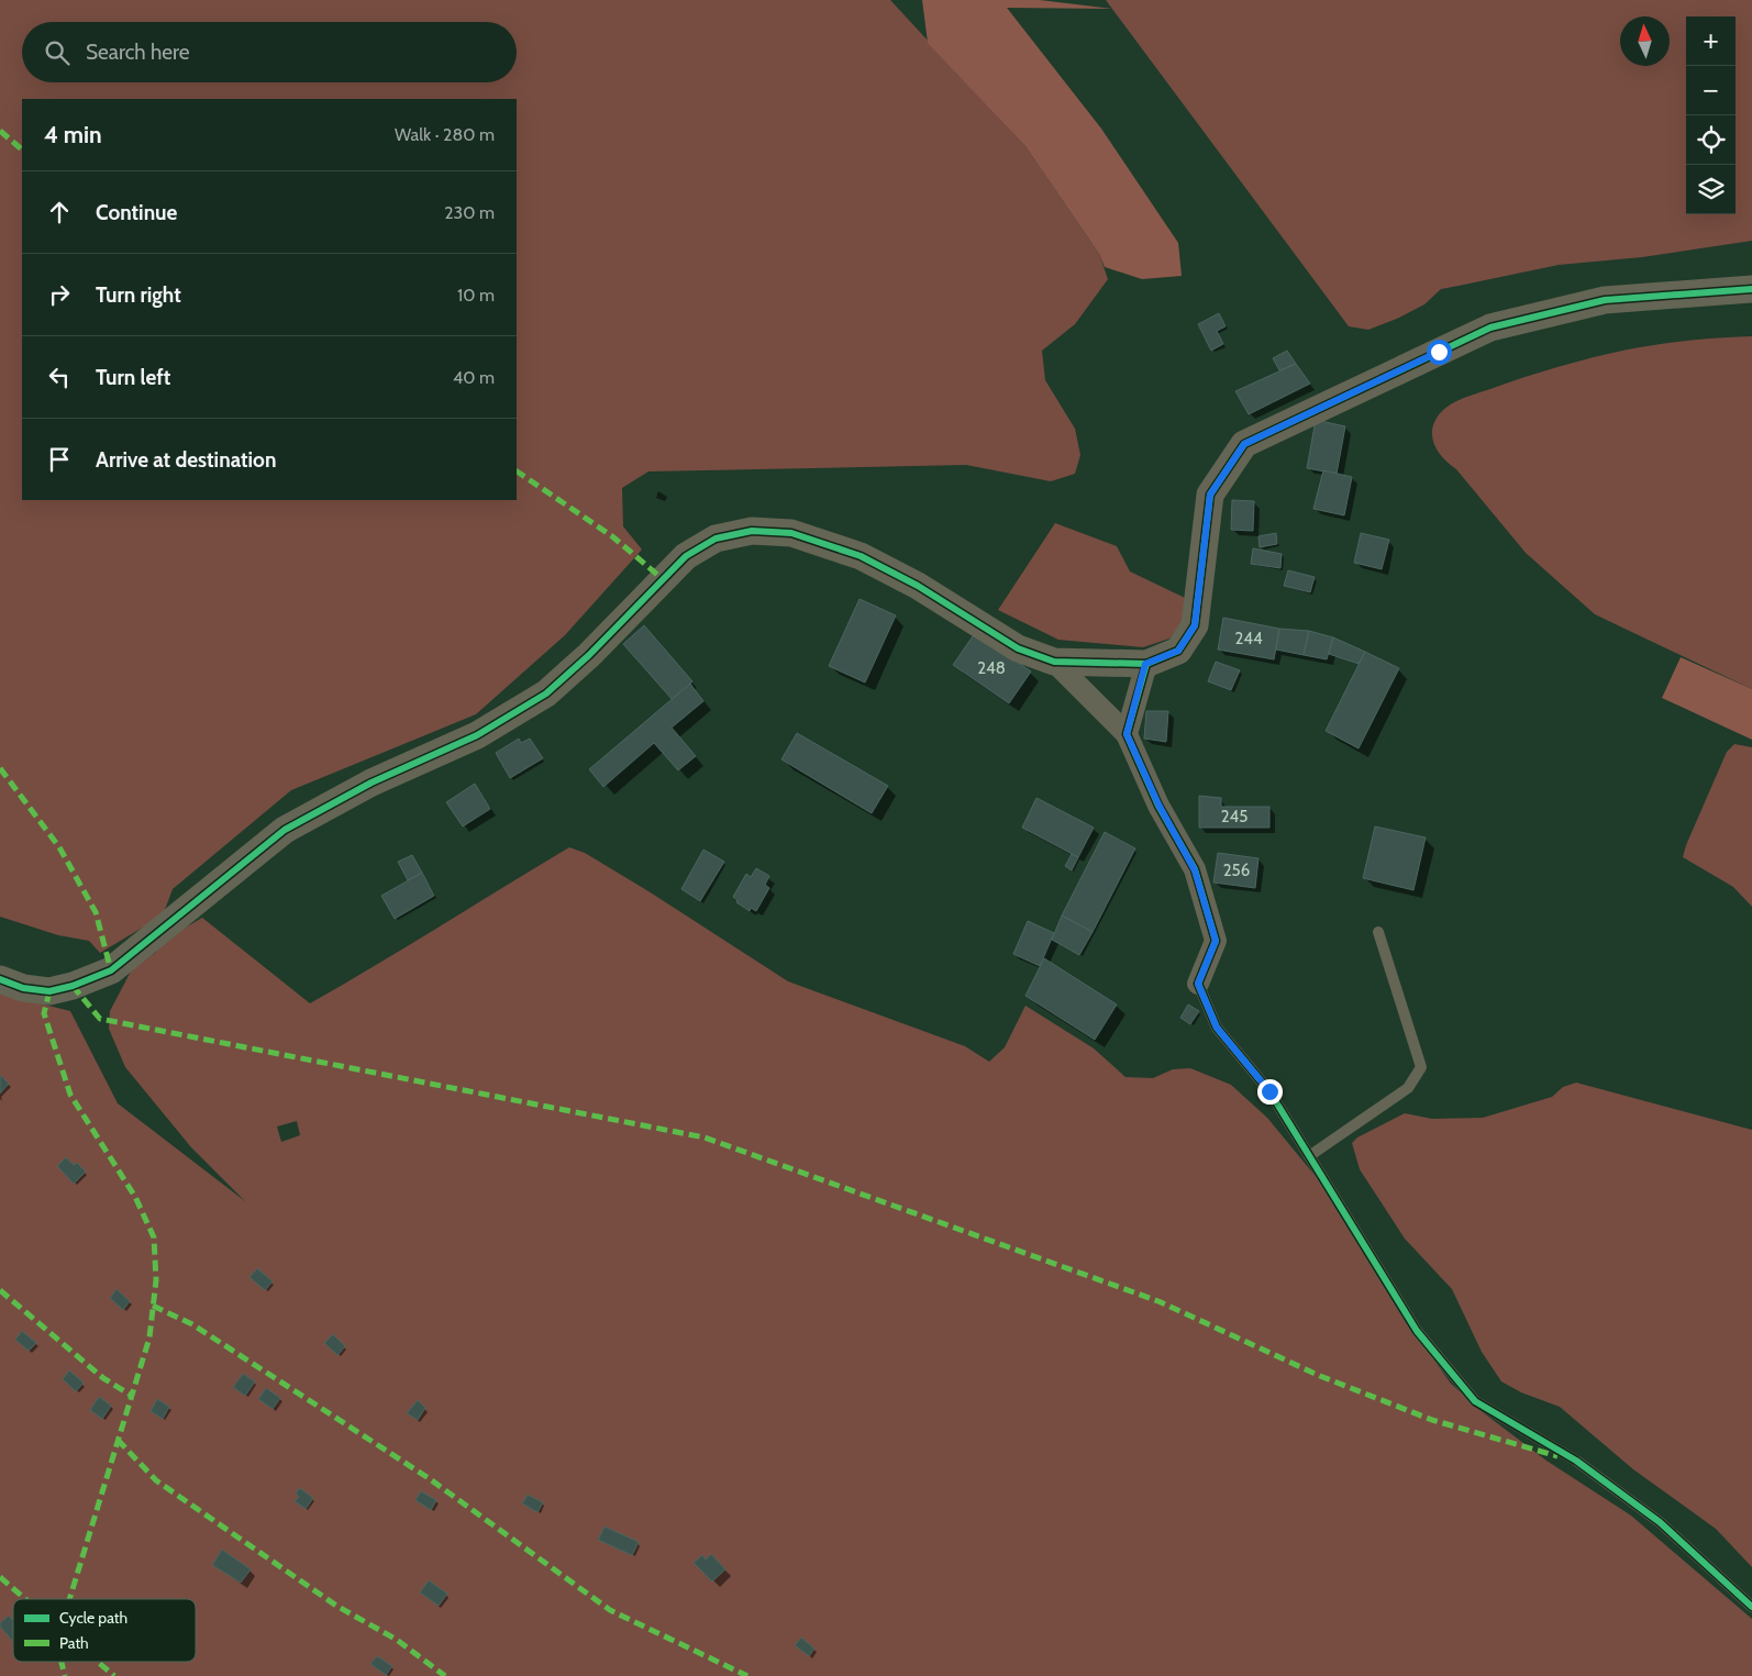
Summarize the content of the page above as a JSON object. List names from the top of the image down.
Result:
{
  "house_numbers": [
    "244",
    "248",
    "245",
    "256"
  ],
  "legend": ["Cycle path", "Path"],
  "north": "top",
  "page": {
    "map_buttons": ["+", "−"],
    "search": "Search here",
    "heading": ["4 min", "Walk · 280 m"],
    "list": [
      ["Continue", "230 m"],
      ["Turn right", "10 m"],
      ["Turn left", "40 m"],
      "Arrive at destination"
    ]
  }
}
